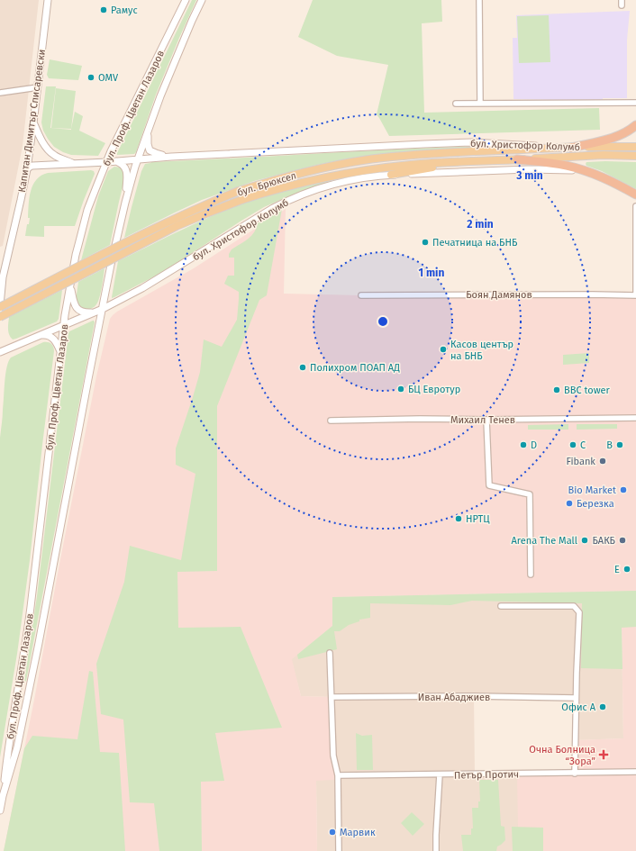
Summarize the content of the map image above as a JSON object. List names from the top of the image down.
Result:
{
  "streets": {
    "main road": [
      "бул. Проф. Цветан Лазаров",
      "Капитан Димитър Списаревски",
      "бул. Христофор Колумб",
      "бул. Брюксел"
    ],
    "street": [
      "Боян Дамянов",
      "Михаил Тенев",
      "Иван Абаджиев",
      "Петър Протич"
    ]
  },
  "crossings": [
    ["бул. Проф. Цветан Лазаров", "бул. Христофор Колумб"],
    ["Капитан Димитър Списаревски", "бул. Христофор Колумб"],
    ["Капитан Димитър Списаревски", "бул. Брюксел"],
    ["бул. Христофор Колумб", "бул. Брюксел"]
  ],
  "places": {
    "other": [
      "Рамус",
      "OMV",
      "Печатница на БНБ",
      "Касов център на БНБ",
      "Полихром ПОАП АД",
      "БЦ Евротур",
      "BBC tower",
      "D",
      "C",
      "B",
      "Fibank",
      "Bio Market",
      "Березка",
      "НРТЦ",
      "Arena The Mall",
      "БАКБ",
      "E",
      "Офис А",
      "Марвик"
    ],
    "health": ["Очна Болница “Зора”"]
  },
  "rings": ["3 min", "2 min", "1 min"]
}
